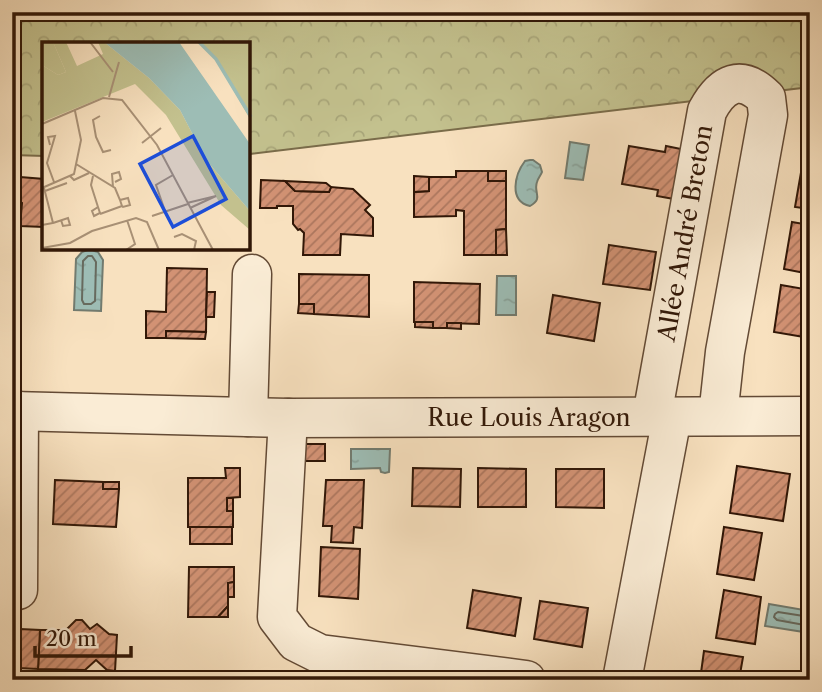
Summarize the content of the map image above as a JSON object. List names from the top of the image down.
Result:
{
  "streets": {
    "street": ["Allée André Breton", "Rue Louis Aragon"]
  },
  "crossings": [
    ["Allée André Breton", "Rue Louis Aragon"]
  ],
  "scale_bar": "20 m"
}
